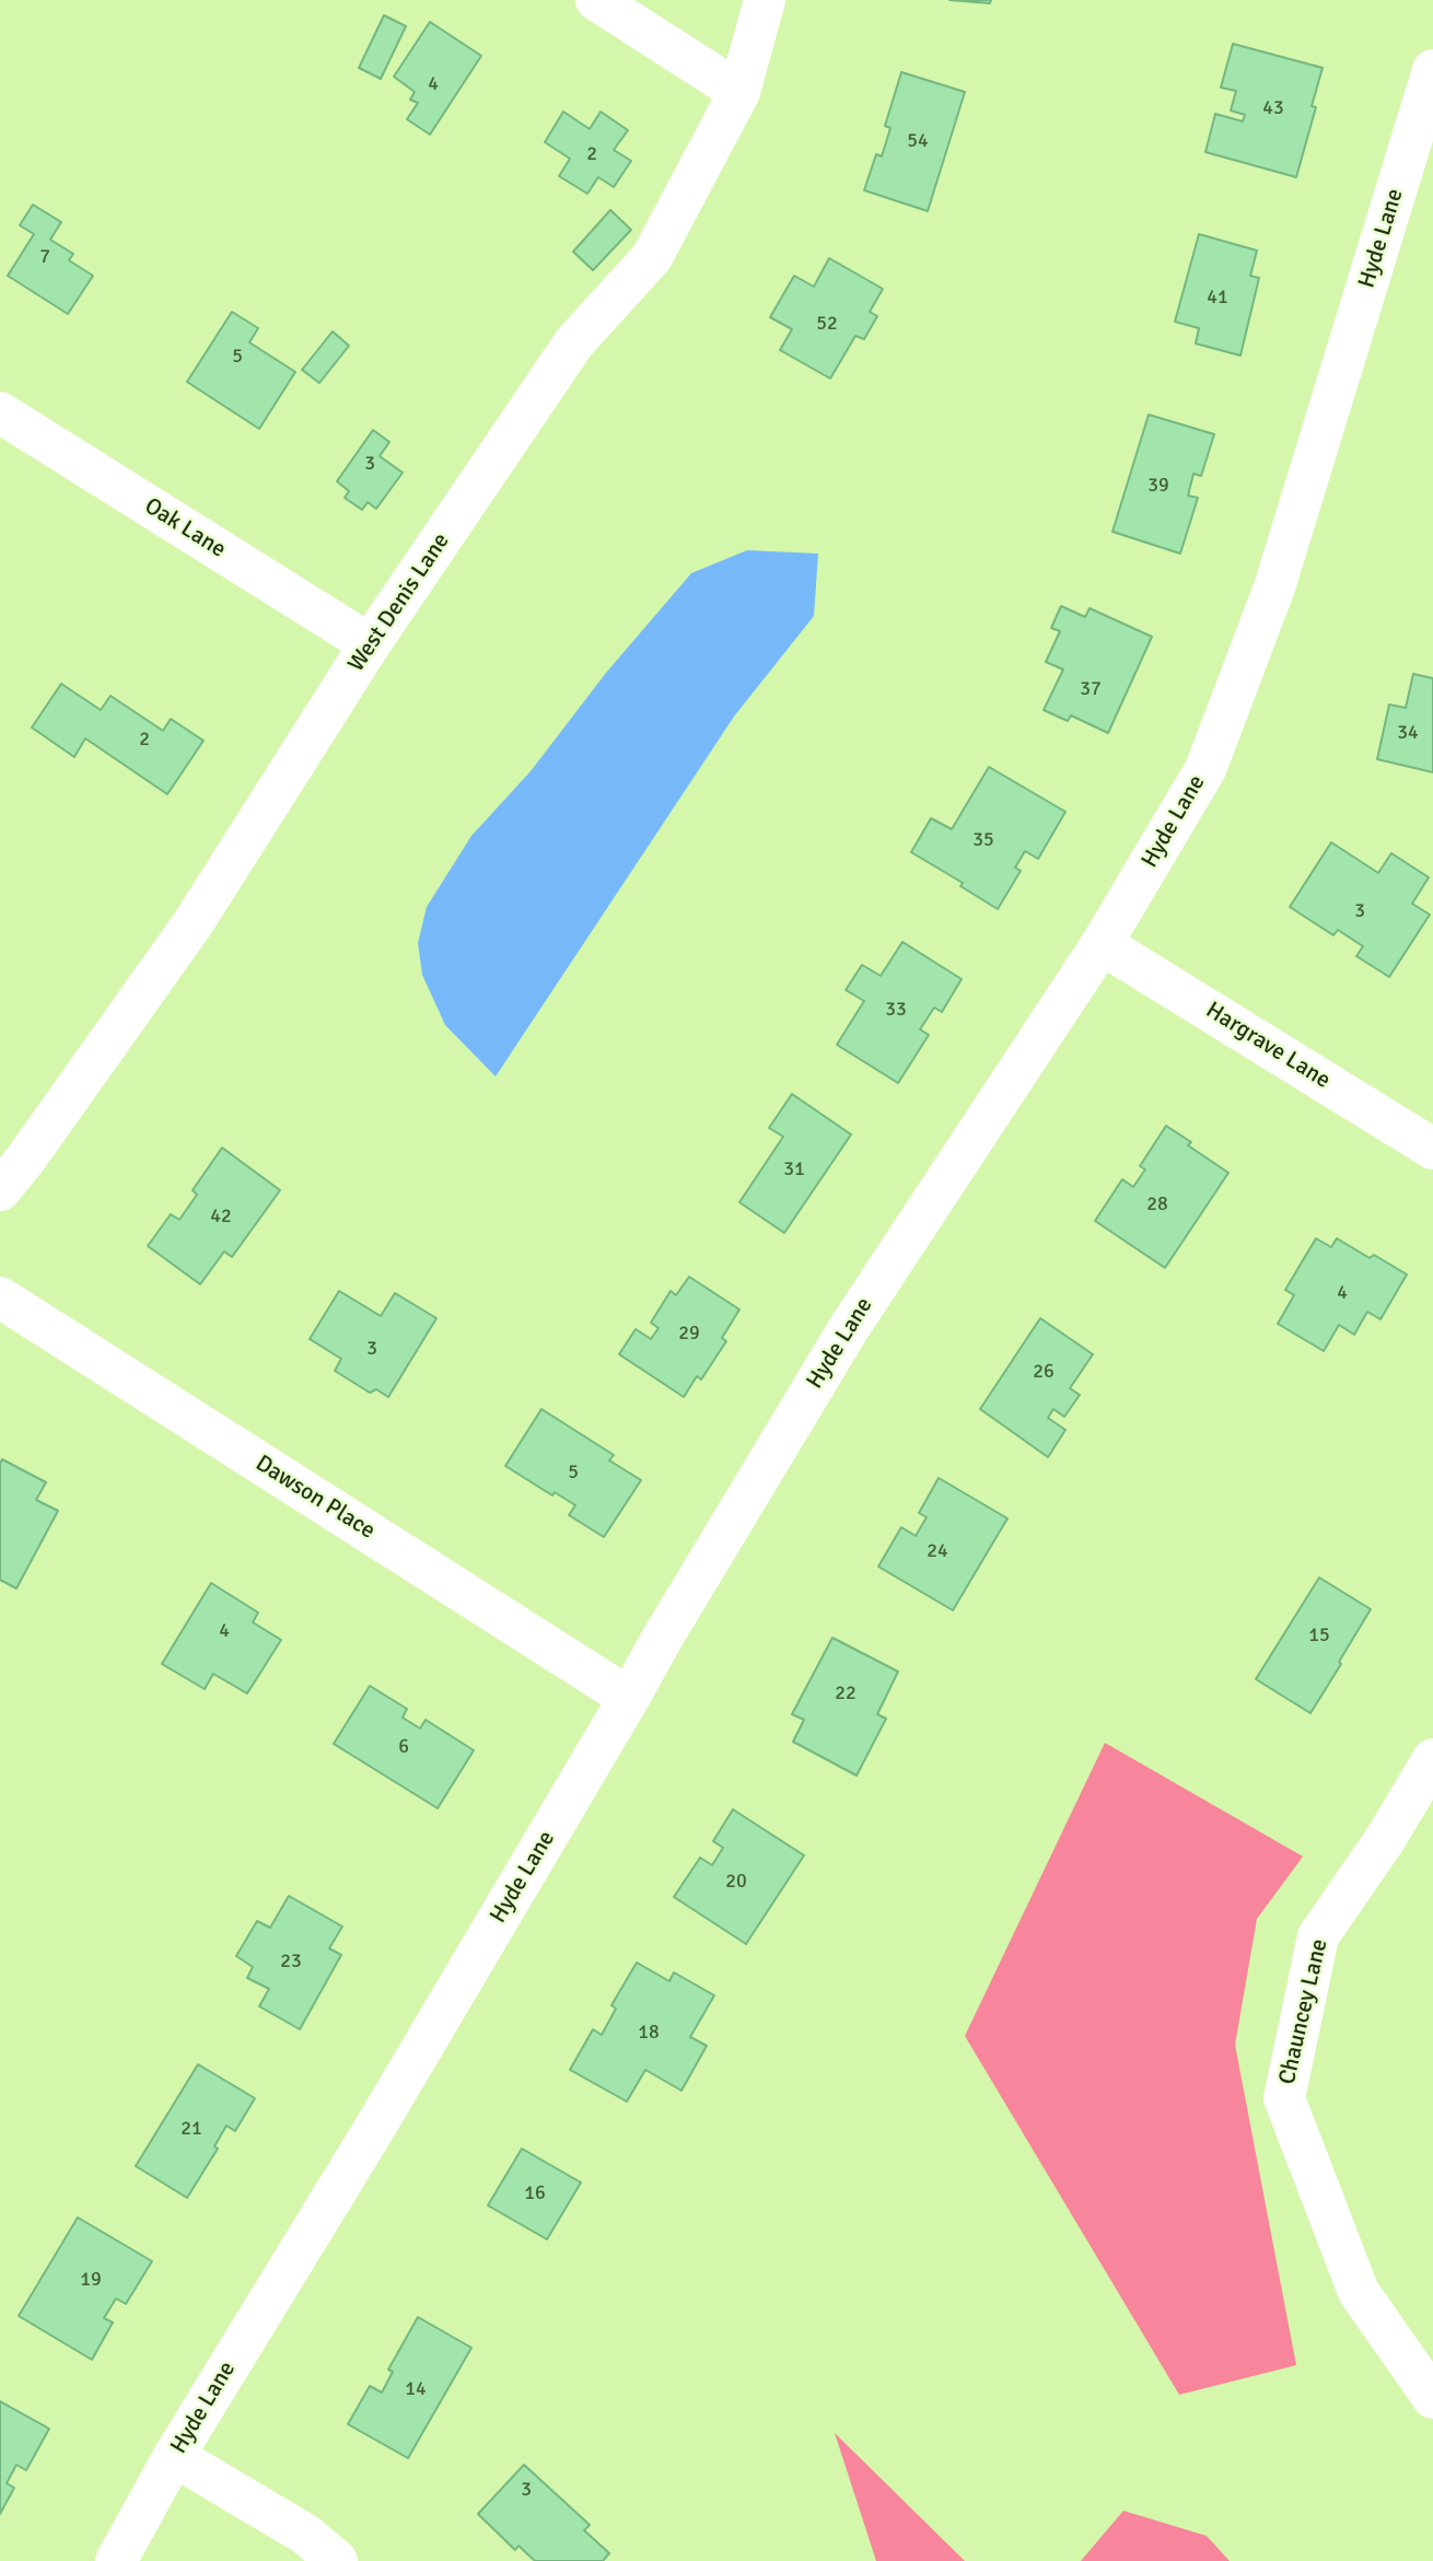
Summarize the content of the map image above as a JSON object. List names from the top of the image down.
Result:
{
  "streets": {
    "street": [
      "Hyde Lane",
      "Oak Lane",
      "West Denis Lane",
      "Hargrave Lane",
      "Dawson Place",
      "Chauncey Lane"
    ]
  },
  "crossings": [
    ["Hyde Lane", "Hargrave Lane"],
    ["Hyde Lane", "Dawson Place"],
    ["Oak Lane", "West Denis Lane"]
  ],
  "house_numbers": [
    "4",
    "43",
    "54",
    "2",
    "7",
    "41",
    "52",
    "5",
    "3",
    "39",
    "37",
    "34",
    "2",
    "35",
    "3",
    "33",
    "31",
    "28",
    "42",
    "4",
    "29",
    "3",
    "26",
    "5",
    "24",
    "4",
    "15",
    "22",
    "6",
    "20",
    "23",
    "18",
    "21",
    "16",
    "19",
    "14",
    "3"
  ]
}
